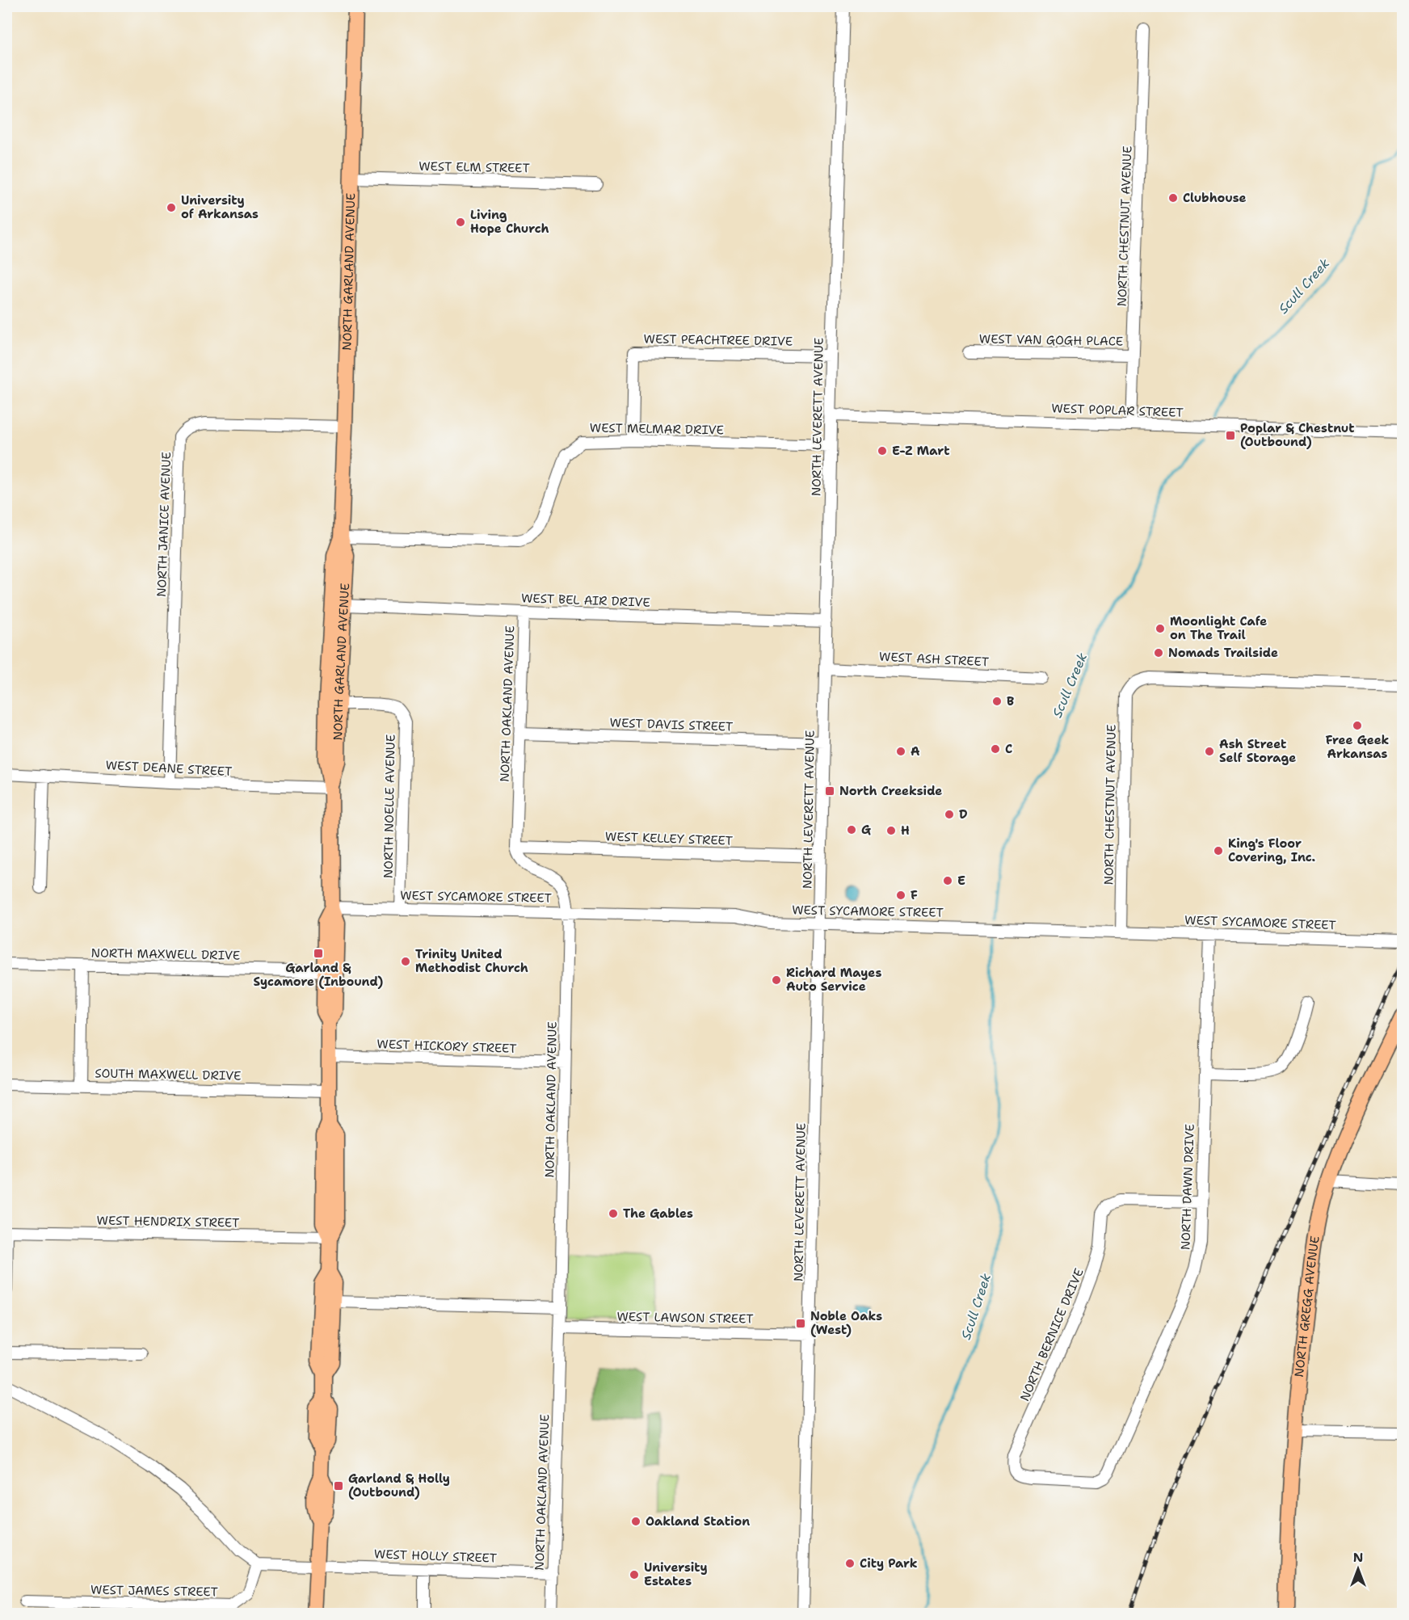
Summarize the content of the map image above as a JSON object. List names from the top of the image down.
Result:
{
  "streets": {
    "main road": ["NORTH GARLAND AVENUE", "NORTH GREGG AVENUE"],
    "street": [
      "WEST ELM STREET",
      "NORTH CHESTNUT AVENUE",
      "WEST PEACHTREE DRIVE",
      "WEST VAN GOGH PLACE",
      "WEST POPLAR STREET",
      "NORTH LEVERETT AVENUE",
      "WEST MELMAR DRIVE",
      "NORTH JANICE AVENUE",
      "WEST BEL AIR DRIVE",
      "WEST ASH STREET",
      "NORTH OAKLAND AVENUE",
      "WEST DAVIS STREET",
      "WEST DEANE STREET",
      "NORTH NOELLE AVENUE",
      "WEST KELLEY STREET",
      "WEST SYCAMORE STREET",
      "NORTH MAXWELL DRIVE",
      "WEST HICKORY STREET",
      "SOUTH MAXWELL DRIVE",
      "NORTH DAWN DRIVE",
      "WEST HENDRIX STREET",
      "WEST LAWSON STREET",
      "NORTH BERNICE DRIVE",
      "WEST HOLLY STREET",
      "WEST JAMES STREET"
    ]
  },
  "crossings": [
    ["WEST ELM STREET", "NORTH GARLAND AVENUE"],
    ["NORTH CHESTNUT AVENUE", "WEST VAN GOGH PLACE"],
    ["NORTH CHESTNUT AVENUE", "WEST POPLAR STREET"],
    ["NORTH CHESTNUT AVENUE", "WEST SYCAMORE STREET"],
    ["NORTH GARLAND AVENUE", "WEST MELMAR DRIVE"],
    ["NORTH GARLAND AVENUE", "NORTH JANICE AVENUE"],
    ["NORTH GARLAND AVENUE", "WEST BEL AIR DRIVE"],
    ["NORTH GARLAND AVENUE", "WEST DEANE STREET"],
    ["NORTH GARLAND AVENUE", "NORTH NOELLE AVENUE"],
    ["NORTH GARLAND AVENUE", "WEST SYCAMORE STREET"],
    ["NORTH GARLAND AVENUE", "NORTH MAXWELL DRIVE"],
    ["NORTH GARLAND AVENUE", "WEST HICKORY STREET"],
    ["NORTH GARLAND AVENUE", "SOUTH MAXWELL DRIVE"],
    ["NORTH GARLAND AVENUE", "WEST HENDRIX STREET"],
    ["NORTH GARLAND AVENUE", "WEST HOLLY STREET"],
    ["WEST PEACHTREE DRIVE", "NORTH LEVERETT AVENUE"],
    ["WEST PEACHTREE DRIVE", "WEST MELMAR DRIVE"],
    ["WEST POPLAR STREET", "NORTH LEVERETT AVENUE"],
    ["NORTH LEVERETT AVENUE", "WEST MELMAR DRIVE"],
    ["NORTH LEVERETT AVENUE", "WEST BEL AIR DRIVE"],
    ["NORTH LEVERETT AVENUE", "WEST ASH STREET"],
    ["NORTH LEVERETT AVENUE", "WEST DAVIS STREET"],
    ["NORTH LEVERETT AVENUE", "WEST KELLEY STREET"],
    ["NORTH LEVERETT AVENUE", "WEST SYCAMORE STREET"],
    ["NORTH LEVERETT AVENUE", "WEST LAWSON STREET"],
    ["NORTH JANICE AVENUE", "WEST DEANE STREET"],
    ["WEST BEL AIR DRIVE", "NORTH OAKLAND AVENUE"],
    ["NORTH OAKLAND AVENUE", "WEST DAVIS STREET"],
    ["NORTH OAKLAND AVENUE", "WEST KELLEY STREET"],
    ["NORTH OAKLAND AVENUE", "WEST SYCAMORE STREET"],
    ["NORTH OAKLAND AVENUE", "WEST HICKORY STREET"],
    ["NORTH OAKLAND AVENUE", "WEST LAWSON STREET"],
    ["NORTH OAKLAND AVENUE", "WEST HOLLY STREET"],
    ["NORTH NOELLE AVENUE", "WEST SYCAMORE STREET"],
    ["WEST SYCAMORE STREET", "NORTH DAWN DRIVE"],
    ["NORTH DAWN DRIVE", "NORTH BERNICE DRIVE"],
    ["WEST HOLLY STREET", "WEST JAMES STREET"]
  ],
  "water": ["Scull Creek"],
  "places": {
    "other": [
      "Clubhouse",
      "University of Arkansas",
      "Living Hope Church",
      "E-Z Mart",
      "Moonlight Cafe on The Trail",
      "Nomads Trailside",
      "B",
      "Free Geek Arkansas",
      "C",
      "A",
      "Ash Street Self Storage",
      "D",
      "G",
      "H",
      "King's Floor Covering, Inc.",
      "E",
      "F",
      "Trinity United Methodist Church",
      "Richard Mayes Auto Service",
      "The Gables",
      "Oakland Station",
      "City Park",
      "University Estates"
    ],
    "transit": [
      "Poplar & Chestnut (Outbound)",
      "North Creekside",
      "Garland & Sycamore (Inbound)",
      "Noble Oaks (West)",
      "Garland & Holly (Outbound)"
    ]
  },
  "north": "top"
}
